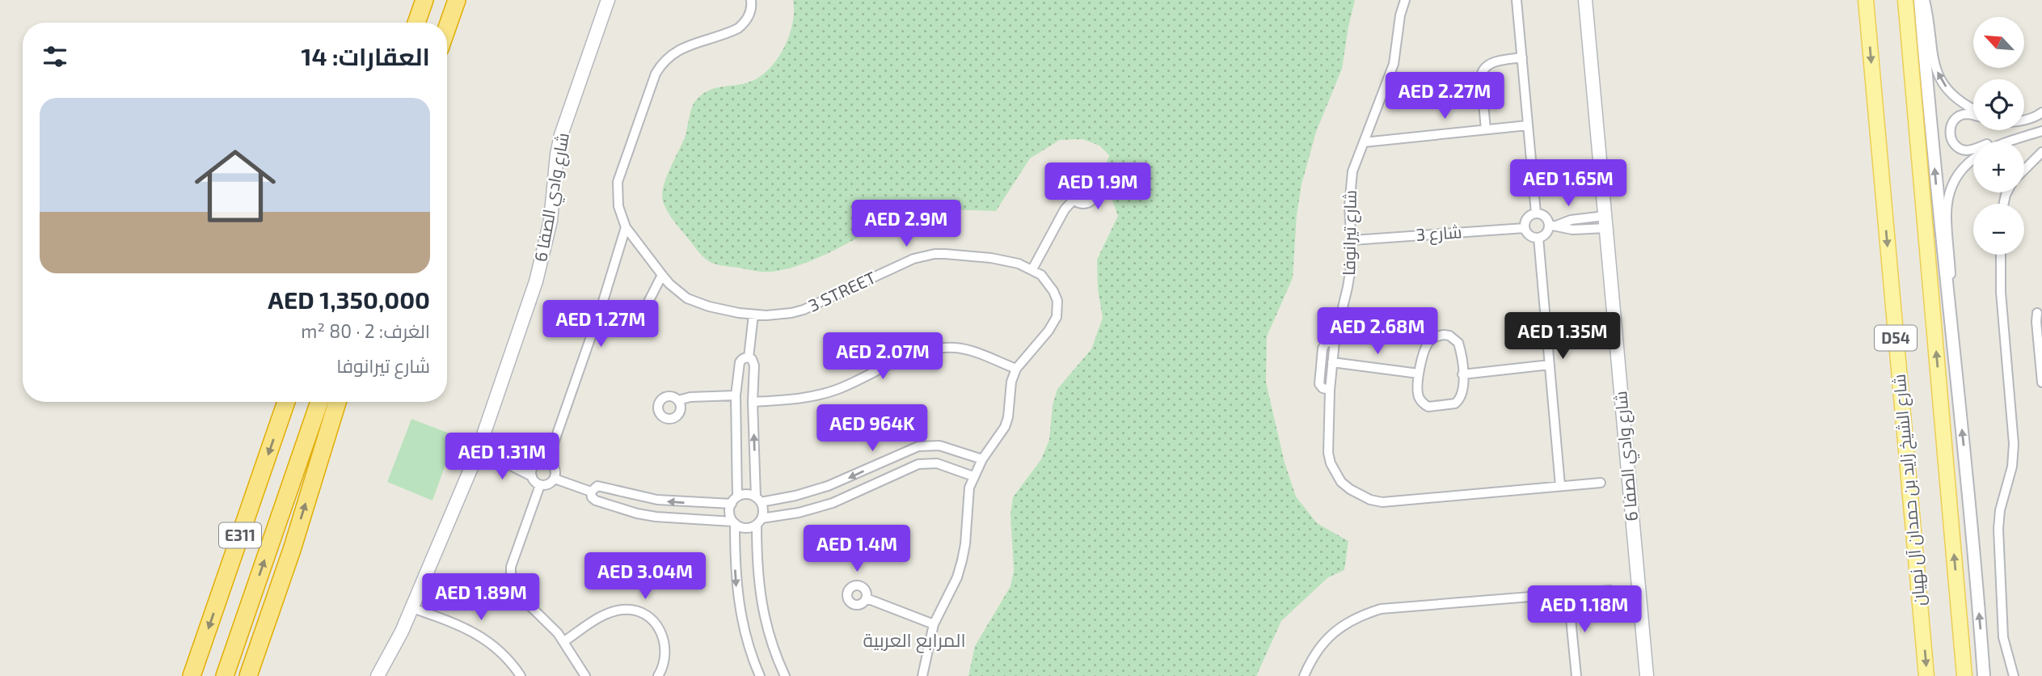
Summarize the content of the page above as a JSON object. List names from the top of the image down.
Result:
{
  "streets": {
    "highway": ["E311"],
    "main road": ["شارع وادي الصفا 6", "D54", "شارع الشيخ زايد بن حمدان آل نهيان"],
    "street": ["شارع تيرانوفا", "شارع 3", "3 STREET"]
  },
  "crossings": [
    ["شارع تيرانوفا", "شارع 3"]
  ],
  "districts": ["المرابع العربية"],
  "north": "top left",
  "page": {
    "map_buttons": ["+", "−"],
    "heading": "العقارات: 14",
    "price": [
      "AED 2.27M",
      "AED 1.65M",
      "AED 1.9M",
      "AED 2.9M",
      "AED 1.27M",
      "AED 2.68M",
      "AED 1.35M",
      "AED 2.07M",
      "AED 964K",
      "AED 1.31M",
      "AED 1.4M",
      "AED 3.04M",
      "AED 1.89M",
      "AED 1.18M"
    ],
    "list": [
      {
        "name": "AED 1,350,000",
        "note": "الغرف: 2 · 80 m² · شارع تيرانوفا"
      }
    ]
  }
}
